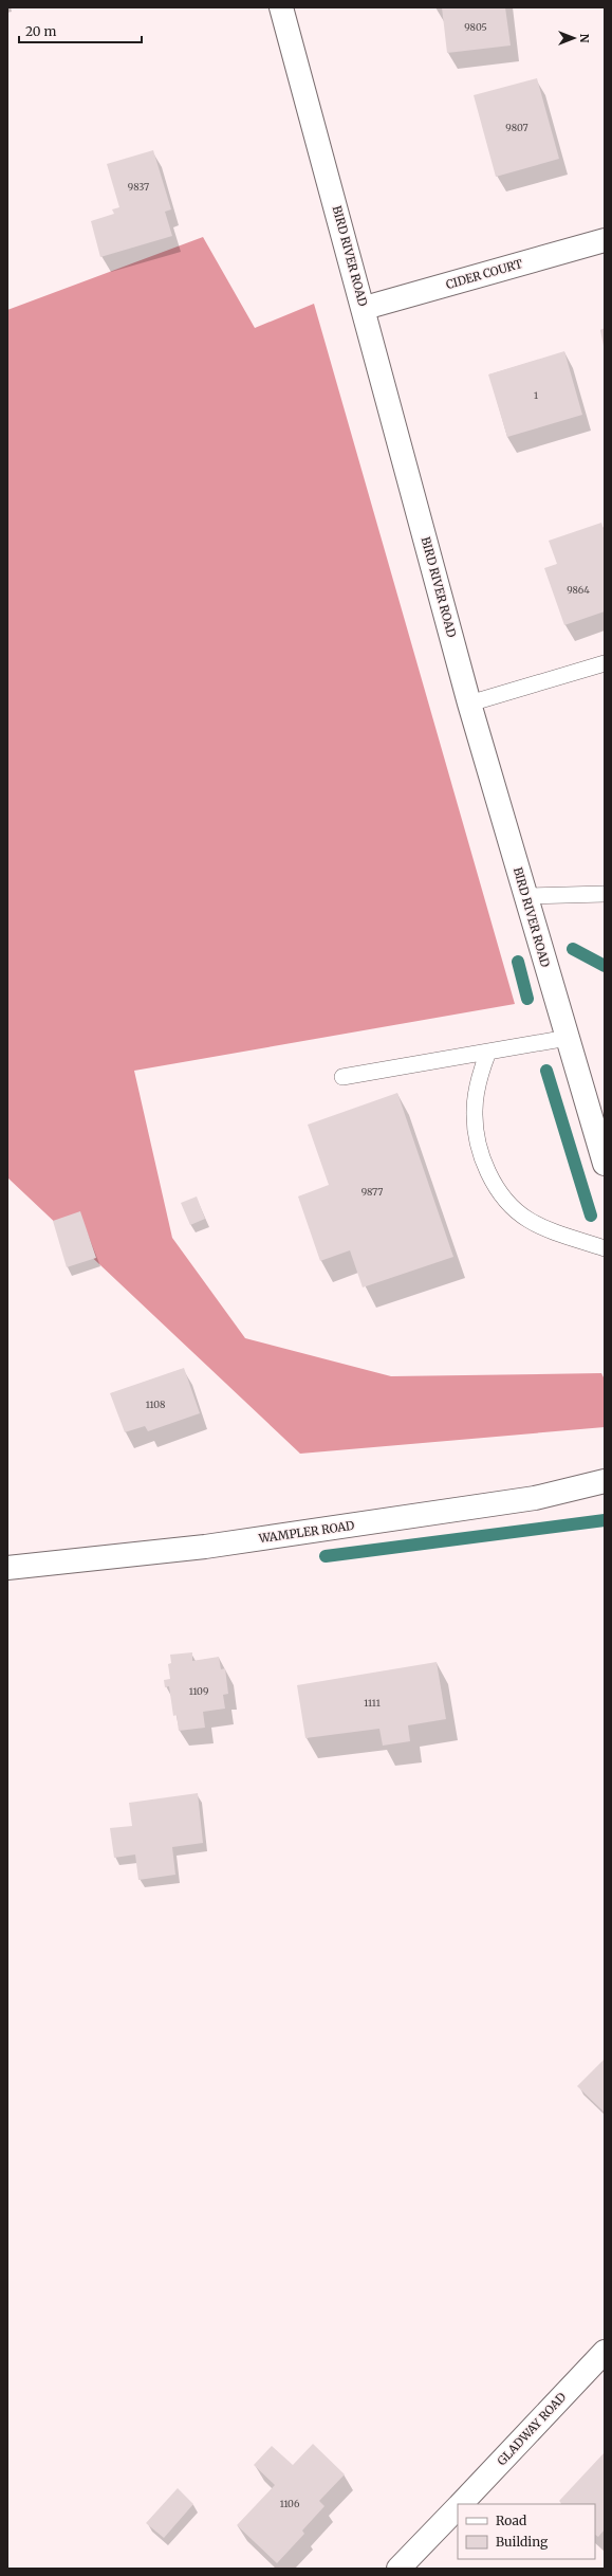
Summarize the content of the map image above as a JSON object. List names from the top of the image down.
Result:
{
  "streets": {
    "street": [
      "BIRD RIVER ROAD",
      "CIDER COURT",
      "WAMPLER ROAD",
      "GLADWAY ROAD"
    ]
  },
  "crossings": [
    ["BIRD RIVER ROAD", "CIDER COURT"]
  ],
  "house_numbers": [
    "9805",
    "9807",
    "9837",
    "1",
    "9864",
    "9877",
    "1108",
    "1109",
    "1111",
    "1106"
  ],
  "legend": ["Road", "Building"],
  "scale_bar": "20 m",
  "north": "right"
}
